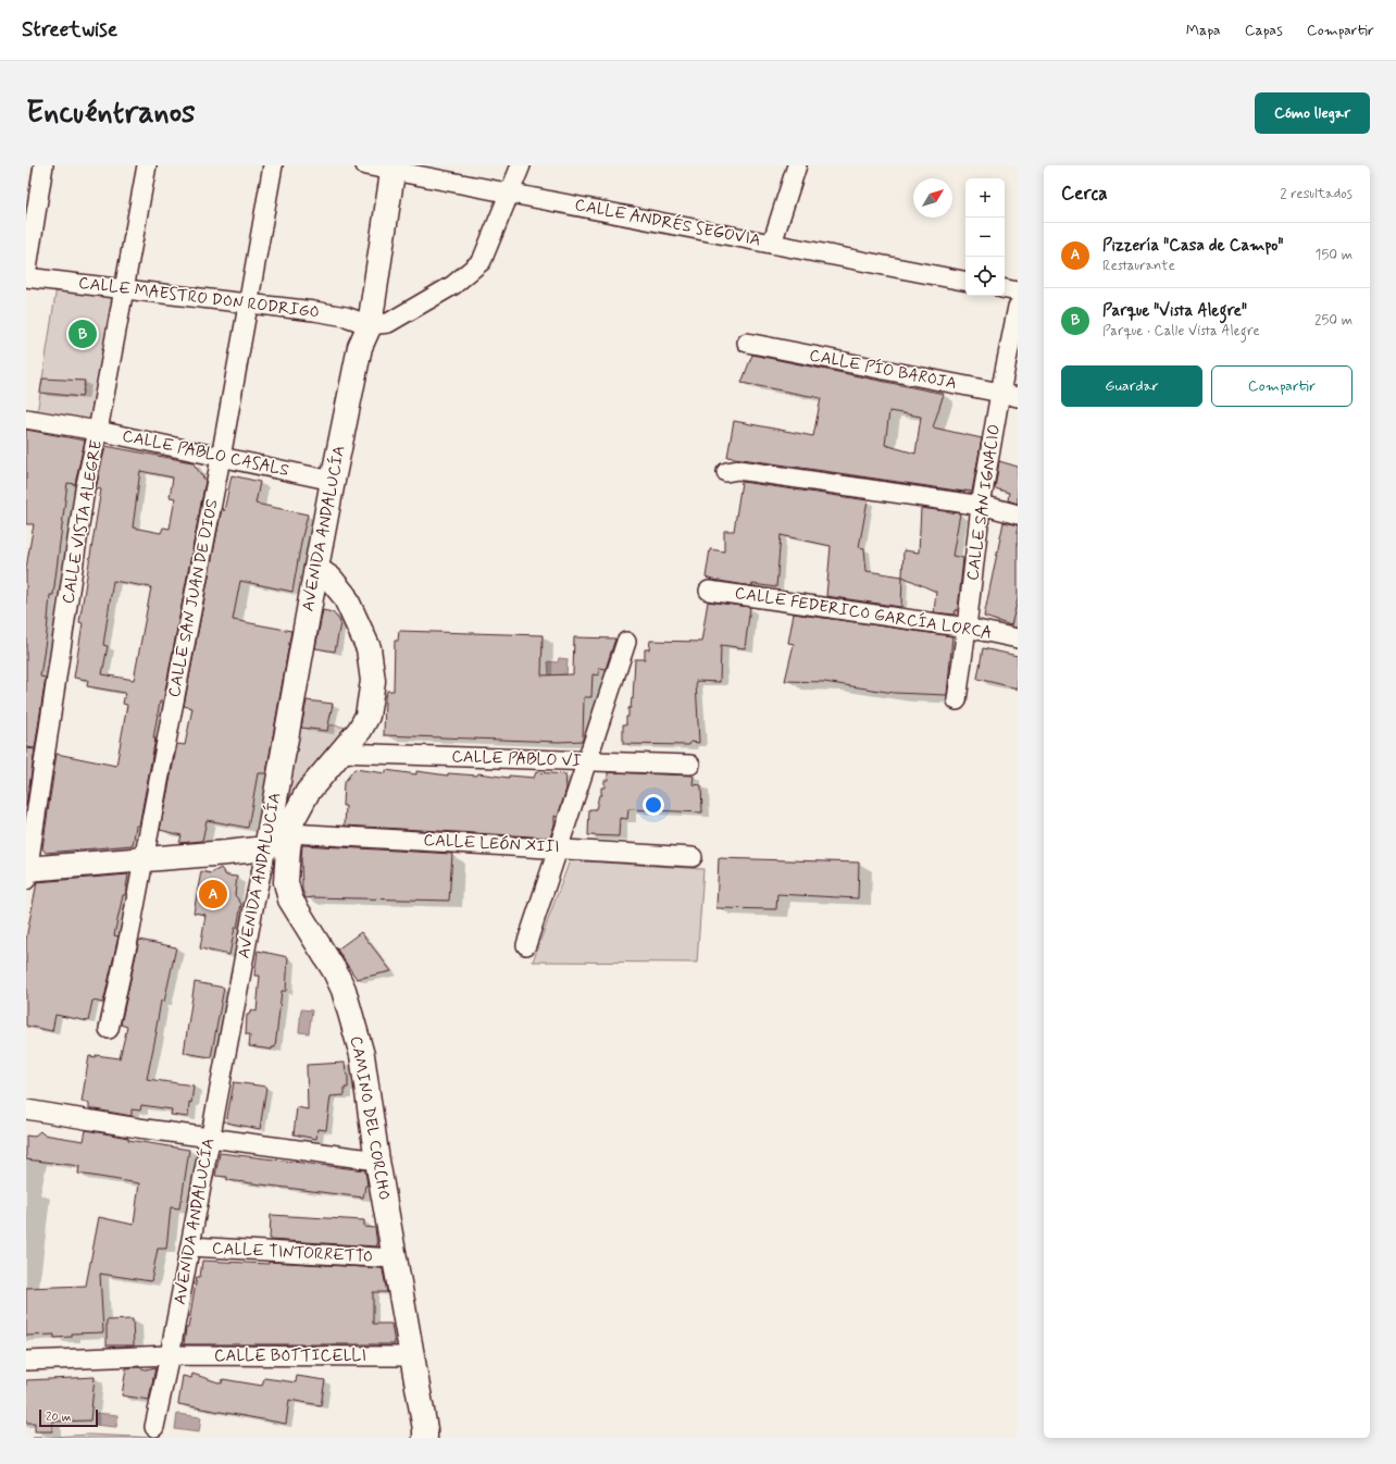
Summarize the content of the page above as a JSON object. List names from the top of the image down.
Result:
{
  "streets": {
    "street": [
      "CALLE ANDRÉS SEGOVIA",
      "CALLE MAESTRO DON RODRIGO",
      "CALLE PÍO BAROJA",
      "CALLE PABLO CASALS",
      "CALLE SAN IGNACIO",
      "CALLE VISTA ALEGRE",
      "AVENIDA ANDALUCÍA",
      "CALLE SAN JUAN DE DIOS",
      "CALLE FEDERICO GARCÍA LORCA",
      "CALLE PABLO VI",
      "CALLE LEÓN XIII",
      "CAMINO DEL CORCHO",
      "CALLE TINTORRETTO",
      "CALLE BOTTICELLI"
    ]
  },
  "crossings": [
    ["CALLE ANDRÉS SEGOVIA", "AVENIDA ANDALUCÍA"],
    ["CALLE MAESTRO DON RODRIGO", "CALLE VISTA ALEGRE"],
    ["CALLE MAESTRO DON RODRIGO", "AVENIDA ANDALUCÍA"],
    ["CALLE MAESTRO DON RODRIGO", "CALLE SAN JUAN DE DIOS"],
    ["CALLE PÍO BAROJA", "CALLE SAN IGNACIO"],
    ["CALLE PABLO CASALS", "CALLE VISTA ALEGRE"],
    ["CALLE PABLO CASALS", "AVENIDA ANDALUCÍA"],
    ["CALLE PABLO CASALS", "CALLE SAN JUAN DE DIOS"],
    ["CALLE SAN IGNACIO", "CALLE FEDERICO GARCÍA LORCA"],
    ["AVENIDA ANDALUCÍA", "CAMINO DEL CORCHO"],
    ["AVENIDA ANDALUCÍA", "CALLE TINTORRETTO"],
    ["AVENIDA ANDALUCÍA", "CALLE BOTTICELLI"],
    ["CALLE PABLO VI", "CAMINO DEL CORCHO"],
    ["CALLE LEÓN XIII", "CAMINO DEL CORCHO"],
    ["CAMINO DEL CORCHO", "CALLE TINTORRETTO"],
    ["CAMINO DEL CORCHO", "CALLE BOTTICELLI"]
  ],
  "scale_bar": "20 m",
  "north": "top right",
  "page": {
    "header": "Streetwise",
    "nav": ["Mapa", "Capas", "Compartir"],
    "buttons": [
      "Cómo llegar",
      ["Guardar", "Compartir"]
    ],
    "title": "Encuéntranos",
    "heading": ["Cerca", "2 resultados"],
    "map_buttons": ["+", "−"],
    "list": [
      {
        "mark": "A",
        "name": "Pizzería \"Casa de Campo\"",
        "note": "Restaurante",
        "value": "150 m"
      },
      {
        "mark": "B",
        "name": "Parque \"Vista Alegre\"",
        "note": "Parque · Calle Vista Alegre",
        "value": "250 m"
      }
    ],
    "pins": ["B", "A"],
    "scale": "20 m"
  }
}
